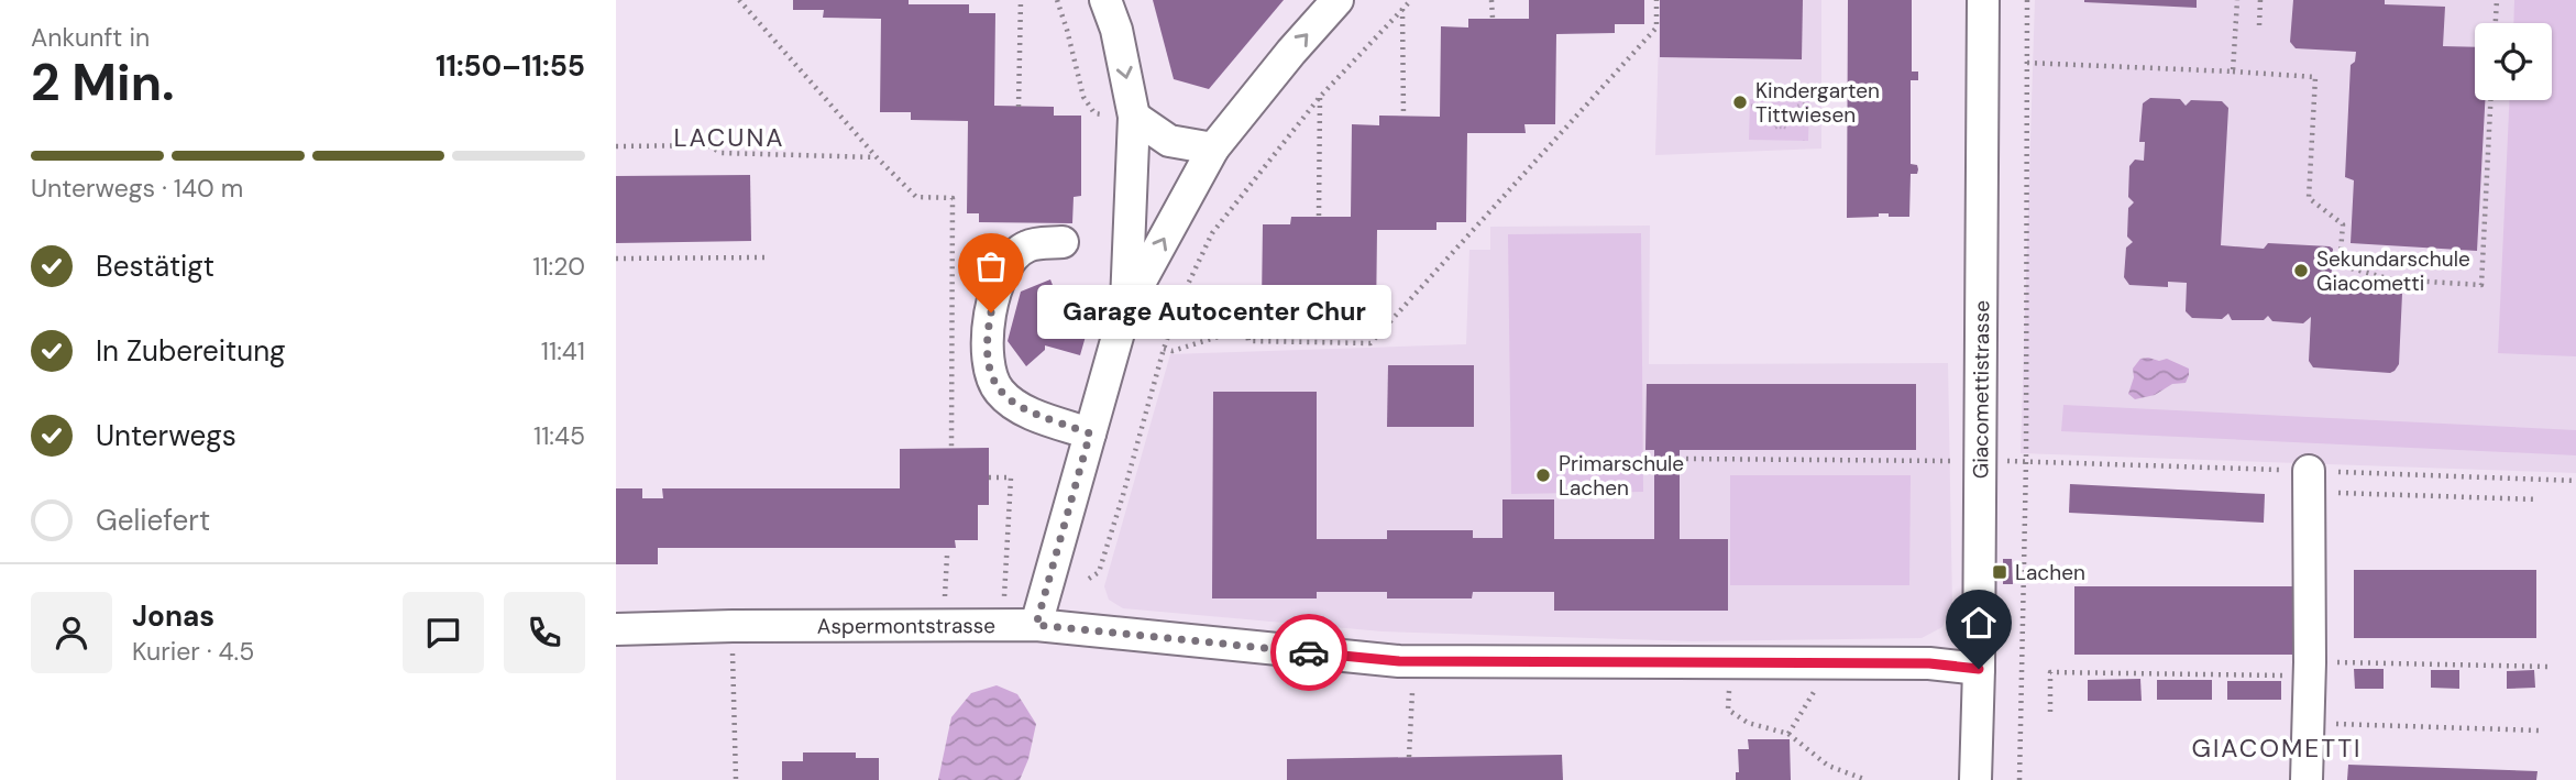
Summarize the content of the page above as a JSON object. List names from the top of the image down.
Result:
{
  "streets": {
    "street": ["Giacomettistrasse", "Aspermontstrasse"]
  },
  "crossings": [
    ["Giacomettistrasse", "Aspermontstrasse"]
  ],
  "districts": ["LACUNA", "GIACOMETTI"],
  "places": {
    "other": [
      "Kindergarten Tittwiesen",
      "Sekundarschule Giacometti",
      "Garage Autocenter Chur",
      "Primarschule Lachen"
    ],
    "transit": ["Lachen"]
  },
  "page": {
    "heading": ["2 Min.", "Ankunft in", "11:50–11:55"],
    "panel": ["Jonas", "Kurier · 4.5"],
    "bar": "Unterwegs · 140 m",
    "list": [
      ["Bestätigt", "11:20"],
      ["In Zubereitung", "11:41"],
      ["Unterwegs", "11:45"],
      "Geliefert"
    ],
    "bubble": "Garage Autocenter Chur"
  }
}
